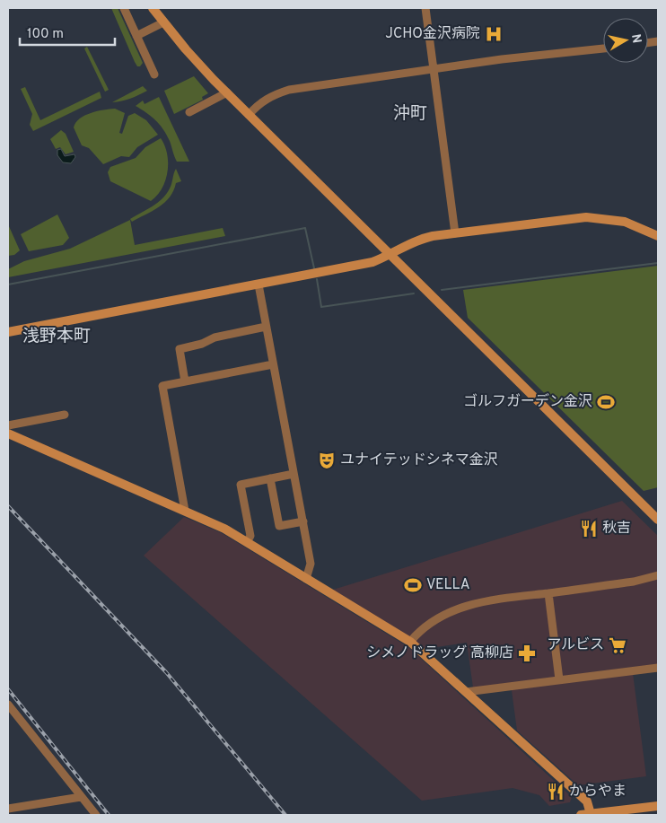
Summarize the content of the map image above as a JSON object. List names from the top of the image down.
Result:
{
  "districts": ["沖町", "浅野本町"],
  "places": {
    "hospital": ["JCHO金沢病院"],
    "sports": ["ゴルフガーデン金沢", "VELLA"],
    "theatre": ["ユナイテッドシネマ金沢"],
    "restaurant": ["秋吉", "からやま"],
    "supermarket": ["アルビス"],
    "pharmacy": ["シメノドラッグ 高柳店"]
  },
  "scale_bar": "100 m",
  "north": "right"
}
